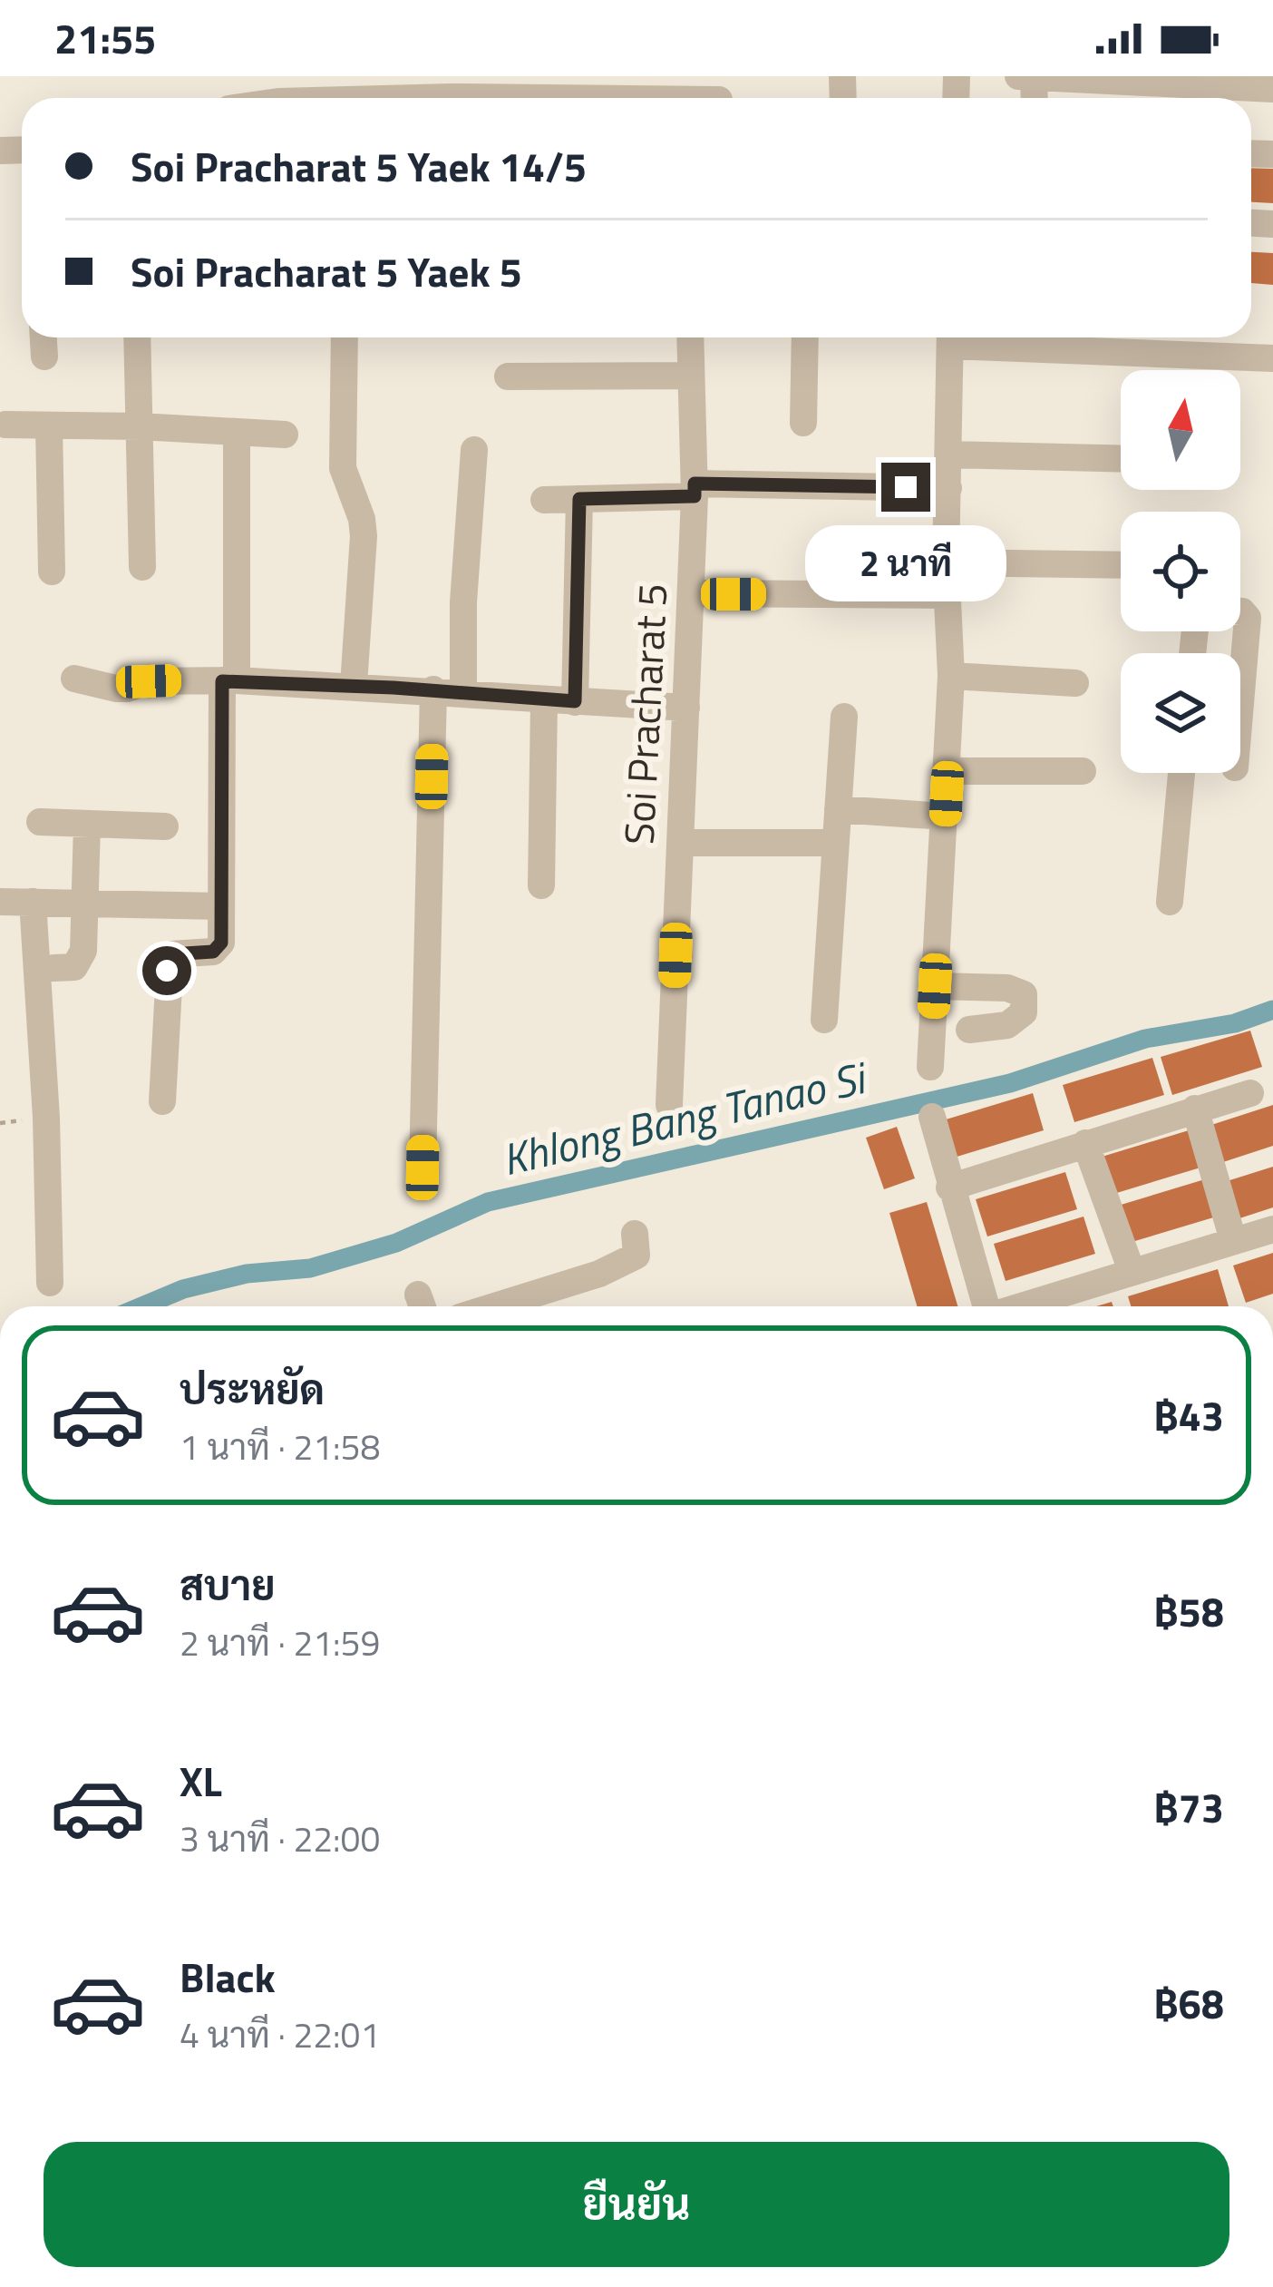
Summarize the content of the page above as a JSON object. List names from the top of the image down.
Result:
{
  "streets": {
    "street": ["Soi Pracharat 5"]
  },
  "water": ["Khlong Bang Tanao Si"],
  "north": "top",
  "page": {
    "status": "21:55",
    "banner": ["Soi Pracharat 5 Yaek 14/5", "Soi Pracharat 5 Yaek 5"],
    "bubble": "2 นาที",
    "list": [
      {
        "name": "ประหยัด",
        "note": "1 นาที · 21:58",
        "value": "฿43"
      },
      {
        "name": "สบาย",
        "note": "2 นาที · 21:59",
        "value": "฿58"
      },
      {
        "name": "XL",
        "note": "3 นาที · 22:00",
        "value": "฿73"
      },
      {
        "name": "Black",
        "note": "4 นาที · 22:01",
        "value": "฿68"
      }
    ],
    "buttons": "ยืนยัน"
  }
}
